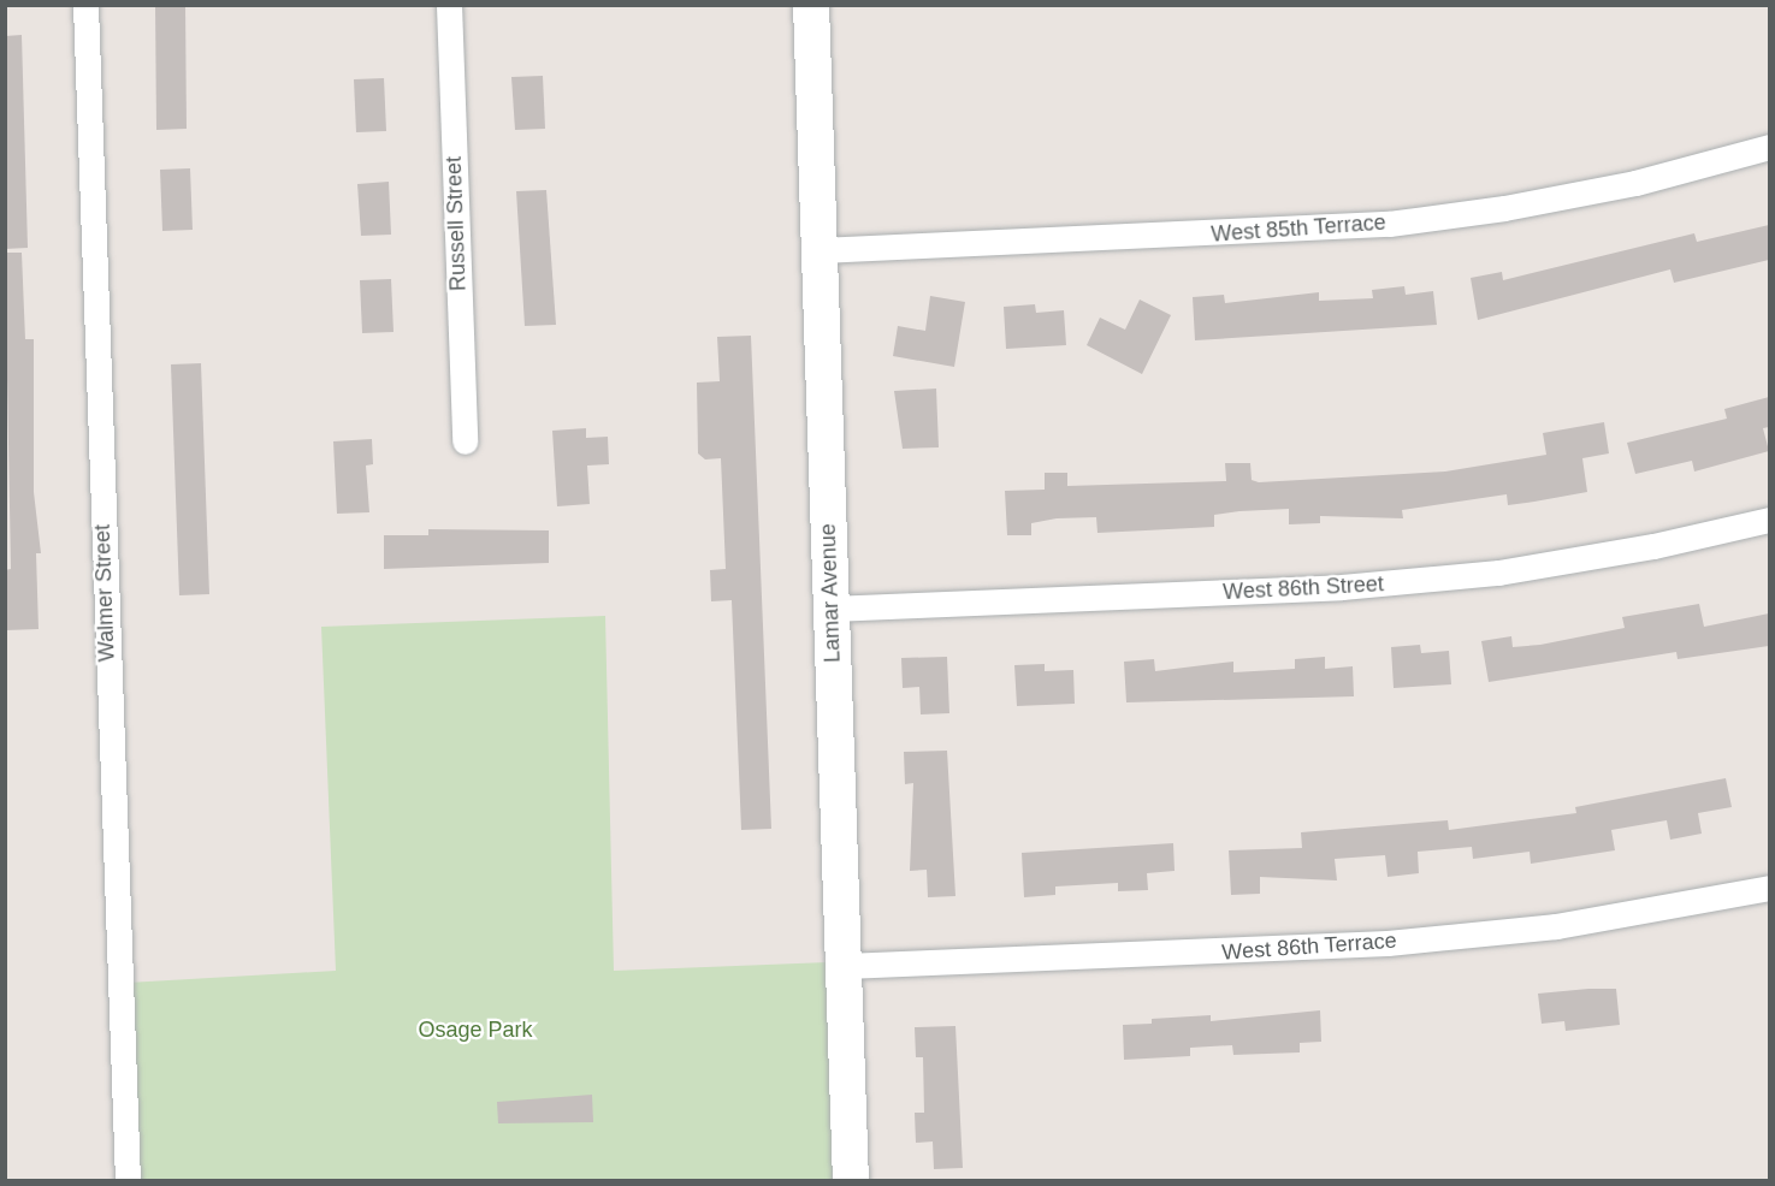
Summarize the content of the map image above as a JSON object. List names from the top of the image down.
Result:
{
  "streets": {
    "street": [
      "Russell Street",
      "West 85th Terrace",
      "West 86th Street",
      "Walmer Street",
      "Lamar Avenue",
      "West 86th Terrace"
    ]
  },
  "crossings": [
    ["West 85th Terrace", "Lamar Avenue"],
    ["West 86th Street", "Lamar Avenue"],
    ["Lamar Avenue", "West 86th Terrace"]
  ],
  "parks": ["Osage Park"]
}
